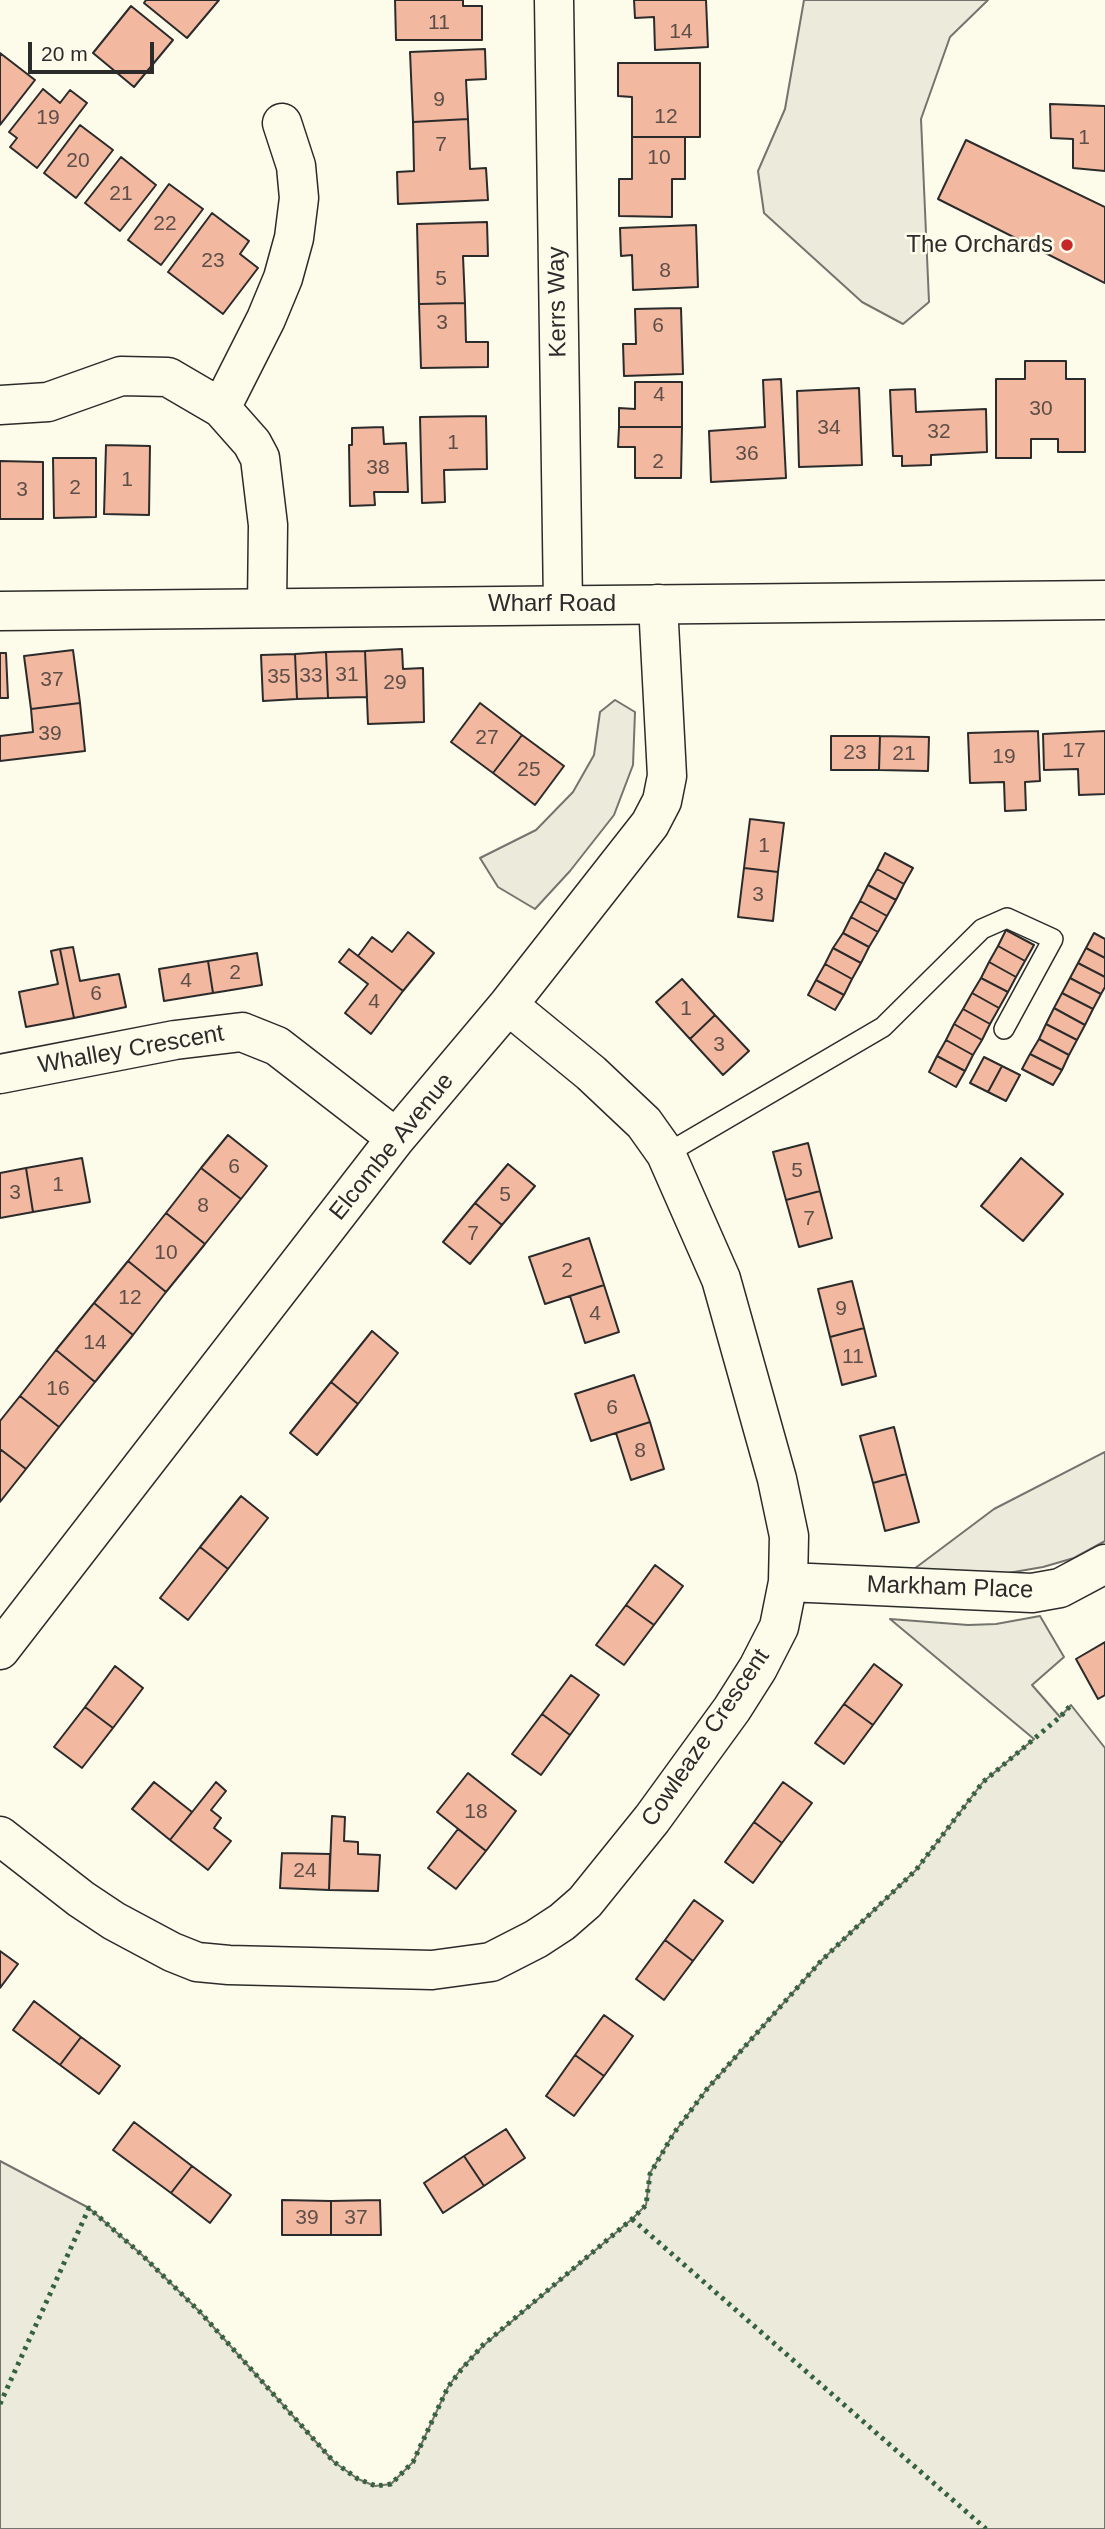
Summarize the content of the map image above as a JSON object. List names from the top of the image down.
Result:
{
  "streets": {
    "street": [
      "Kerrs Way",
      "Wharf Road",
      "Whalley Crescent",
      "Elcombe Avenue",
      "Markham Place",
      "Cowleaze Crescent"
    ]
  },
  "crossings": [
    ["Kerrs Way", "Wharf Road"],
    ["Wharf Road", "Elcombe Avenue"],
    ["Whalley Crescent", "Elcombe Avenue"],
    ["Elcombe Avenue", "Cowleaze Crescent"],
    ["Markham Place", "Cowleaze Crescent"]
  ],
  "places": ["The Orchards"],
  "house_numbers": [
    "11",
    "14",
    "9",
    "12",
    "19",
    "1",
    "7",
    "10",
    "20",
    "21",
    "22",
    "23",
    "8",
    "5",
    "3",
    "6",
    "4",
    "30",
    "34",
    "32",
    "1",
    "36",
    "2",
    "38",
    "1",
    "2",
    "3",
    "31",
    "33",
    "35",
    "37",
    "29",
    "39",
    "27",
    "17",
    "23",
    "21",
    "19",
    "25",
    "1",
    "3",
    "2",
    "4",
    "6",
    "4",
    "1",
    "3",
    "6",
    "5",
    "1",
    "3",
    "5",
    "8",
    "7",
    "7",
    "10",
    "2",
    "12",
    "9",
    "4",
    "14",
    "11",
    "16",
    "6",
    "8",
    "18",
    "24",
    "39",
    "37"
  ],
  "scale_bar": "20 m"
}
